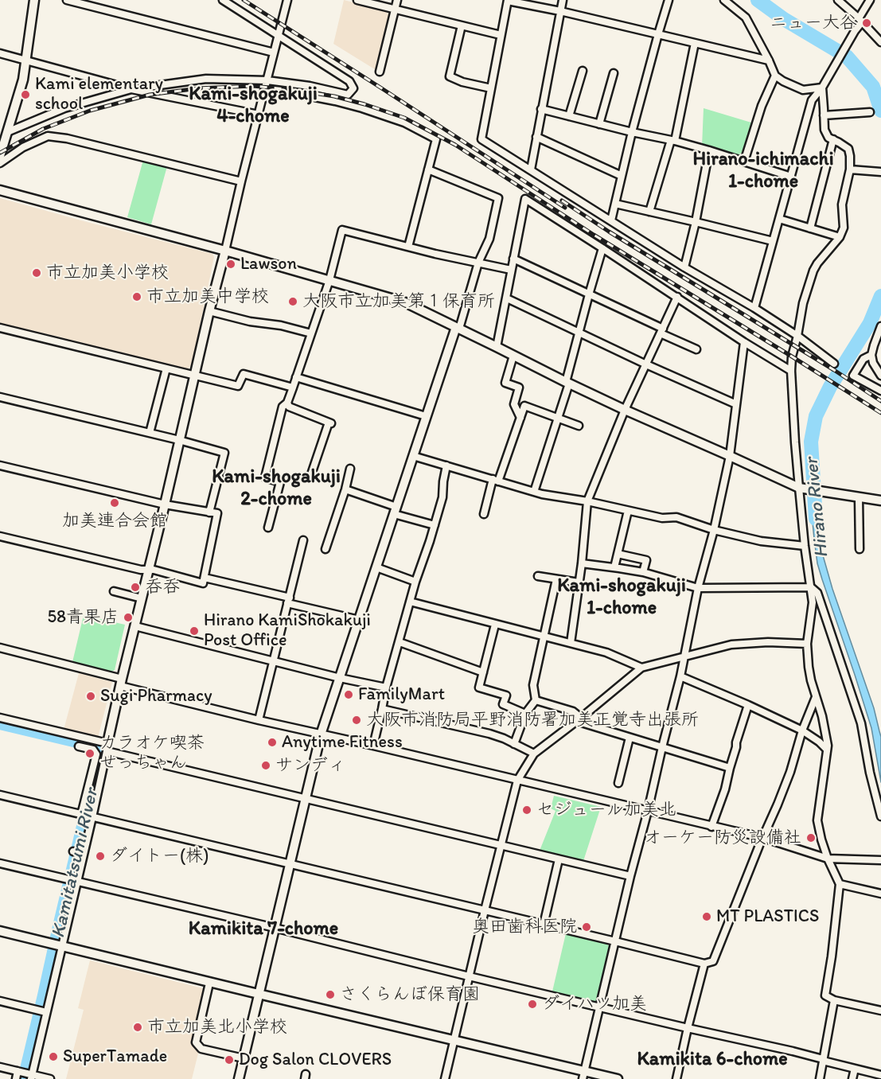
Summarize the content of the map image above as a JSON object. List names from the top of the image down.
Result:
{
  "districts": [
    "Kami-shogakuji 4-chome",
    "Hirano-ichimachi 1-chome",
    "Kami-shogakuji 2-chome",
    "Kami-shogakuji 1-chome",
    "Kamikita 7-chome",
    "Kamikita 6-chome"
  ],
  "water": ["Hirano River", "Kamitatsumi River"],
  "places": [
    "ニュー大谷",
    "Kami elementary school",
    "Lawson",
    "市立加美小学校",
    "市立加美中学校",
    "大阪市立加美第１保育所",
    "加美連合会館",
    "呑呑",
    "58青果店",
    "Hirano KamiShokakuji Post Office",
    "FamilyMart",
    "Sugi Pharmacy",
    "大阪市消防局平野消防署加美正覚寺出張所",
    "Anytime Fitness",
    "カラオケ喫茶 せっちゃん",
    "サンディ",
    "セジュール加美北",
    "オーケー防災設備社",
    "ダイトー(株)",
    "MT PLASTICS",
    "奥田歯科医院",
    "さくらんぼ保育園",
    "ダイハツ加美",
    "市立加美北小学校",
    "SuperTamade",
    "Dog Salon CLOVERS"
  ]
}
